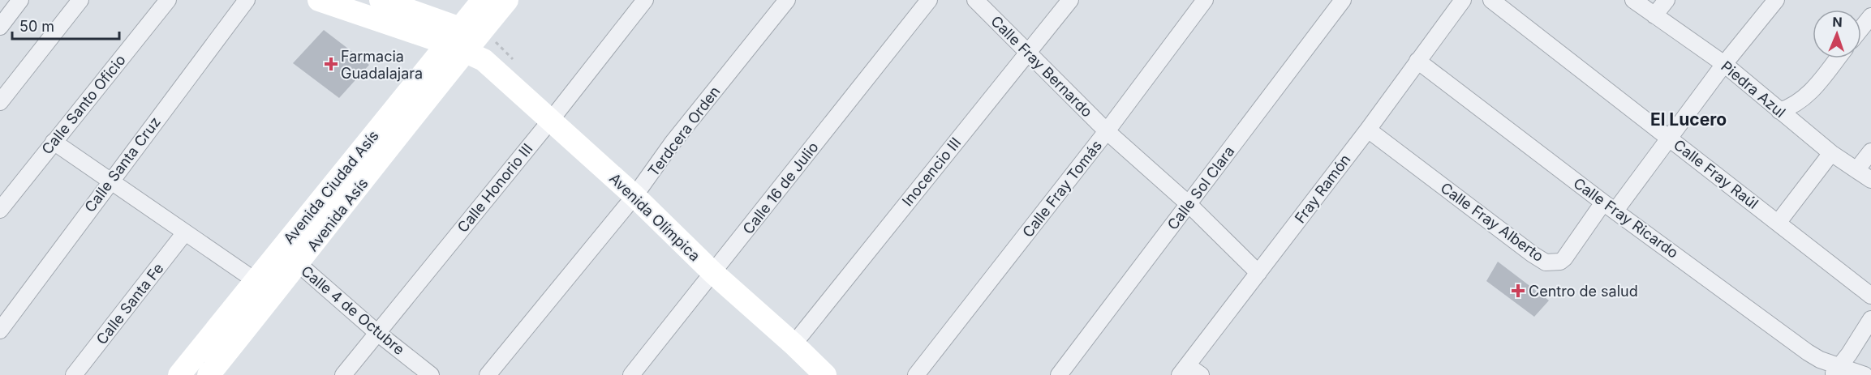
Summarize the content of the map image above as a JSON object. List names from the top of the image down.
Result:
{
  "streets": {
    "street": [
      "Calle Fray Bernardo",
      "Piedra Azul",
      "Calle Santo Oficio",
      "Terdcera Orden",
      "Calle Santa Cruz",
      "Inocencio III",
      "Calle Fray Raúl",
      "Avenida Ciudad Asís",
      "Calle Honorio III",
      "Calle 16 de Julio",
      "Calle Sol Clara",
      "Calle Fray Tomás",
      "Fray Ramón",
      "Avenida Asís",
      "Avenida Olímpica",
      "Calle Fray Ricardo",
      "Calle Fray Alberto",
      "Calle Santa Fe",
      "Calle 4 de Octubre"
    ]
  },
  "crossings": [
    ["Calle Fray Bernardo", "Inocencio III"],
    ["Calle Fray Bernardo", "Calle Sol Clara"],
    ["Calle Fray Bernardo", "Calle Fray Tomás"],
    ["Calle Fray Bernardo", "Fray Ramón"],
    ["Piedra Azul", "Calle Fray Alberto"],
    ["Terdcera Orden", "Avenida Olímpica"],
    ["Inocencio III", "Avenida Olímpica"],
    ["Calle Fray Raúl", "Calle Fray Alberto"],
    ["Avenida Ciudad Asís", "Avenida Asís"],
    ["Avenida Ciudad Asís", "Avenida Olímpica"],
    ["Calle Honorio III", "Avenida Olímpica"],
    ["Calle Honorio III", "Calle 4 de Octubre"],
    ["Calle 16 de Julio", "Avenida Olímpica"],
    ["Fray Ramón", "Calle Fray Ricardo"],
    ["Fray Ramón", "Calle Fray Alberto"],
    ["Avenida Asís", "Avenida Olímpica"],
    ["Avenida Asís", "Calle 4 de Octubre"],
    ["Calle Fray Ricardo", "Calle Fray Alberto"]
  ],
  "districts": ["El Lucero"],
  "places": {
    "health": ["Farmacia Guadalajara", "Centro de salud"]
  },
  "scale_bar": "50 m",
  "north": "top"
}
